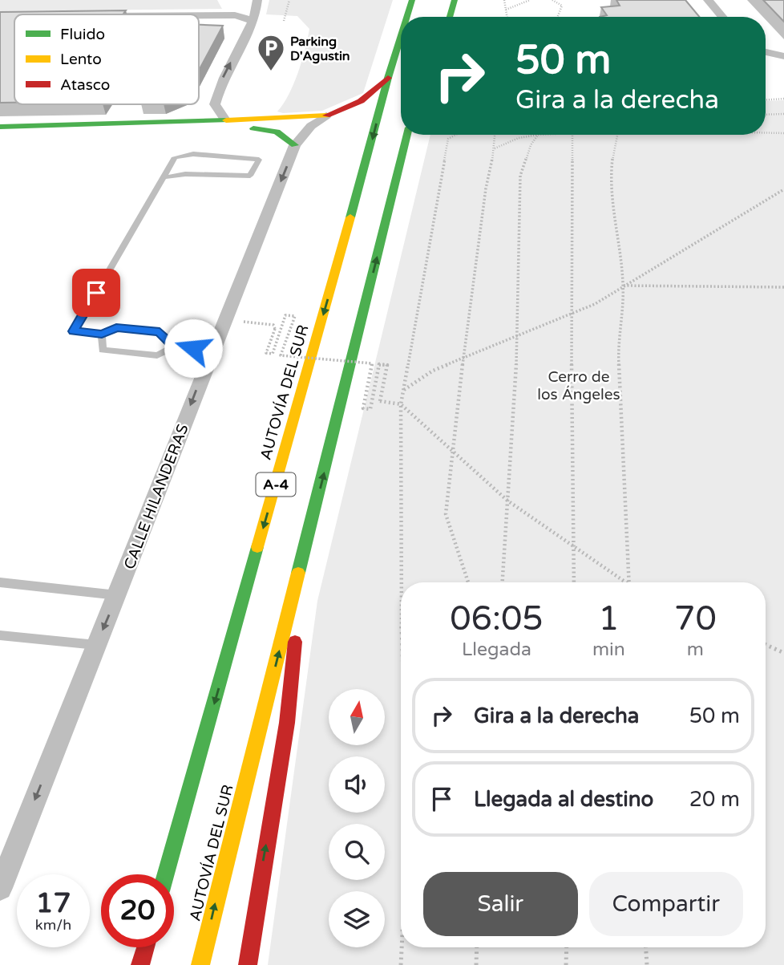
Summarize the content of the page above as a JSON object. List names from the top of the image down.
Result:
{
  "streets": {
    "main road": ["AUTOVÍA DEL SUR", "A-4"],
    "street": ["CALLE HILANDERAS"]
  },
  "one_way": ["CALLE HILANDERAS"],
  "parks": ["Cerro de los Ángeles"],
  "places": {
    "parking": ["Parking D'Agustin"]
  },
  "legend": ["Fluido", "Lento", "Atasco"],
  "north": "top",
  "page": {
    "turn": ["50 m", "Gira a la derecha"],
    "eta": [
      "06:05",
      "Llegada",
      "1",
      "min",
      "70",
      "m"
    ],
    "list": [
      {
        "name": "Gira a la derecha",
        "value": "50 m"
      },
      {
        "name": "Llegada al destino",
        "value": "20 m"
      }
    ],
    "buttons": ["Salir", "Compartir"],
    "speed": "17 km/h",
    "limit": "20"
  }
}
